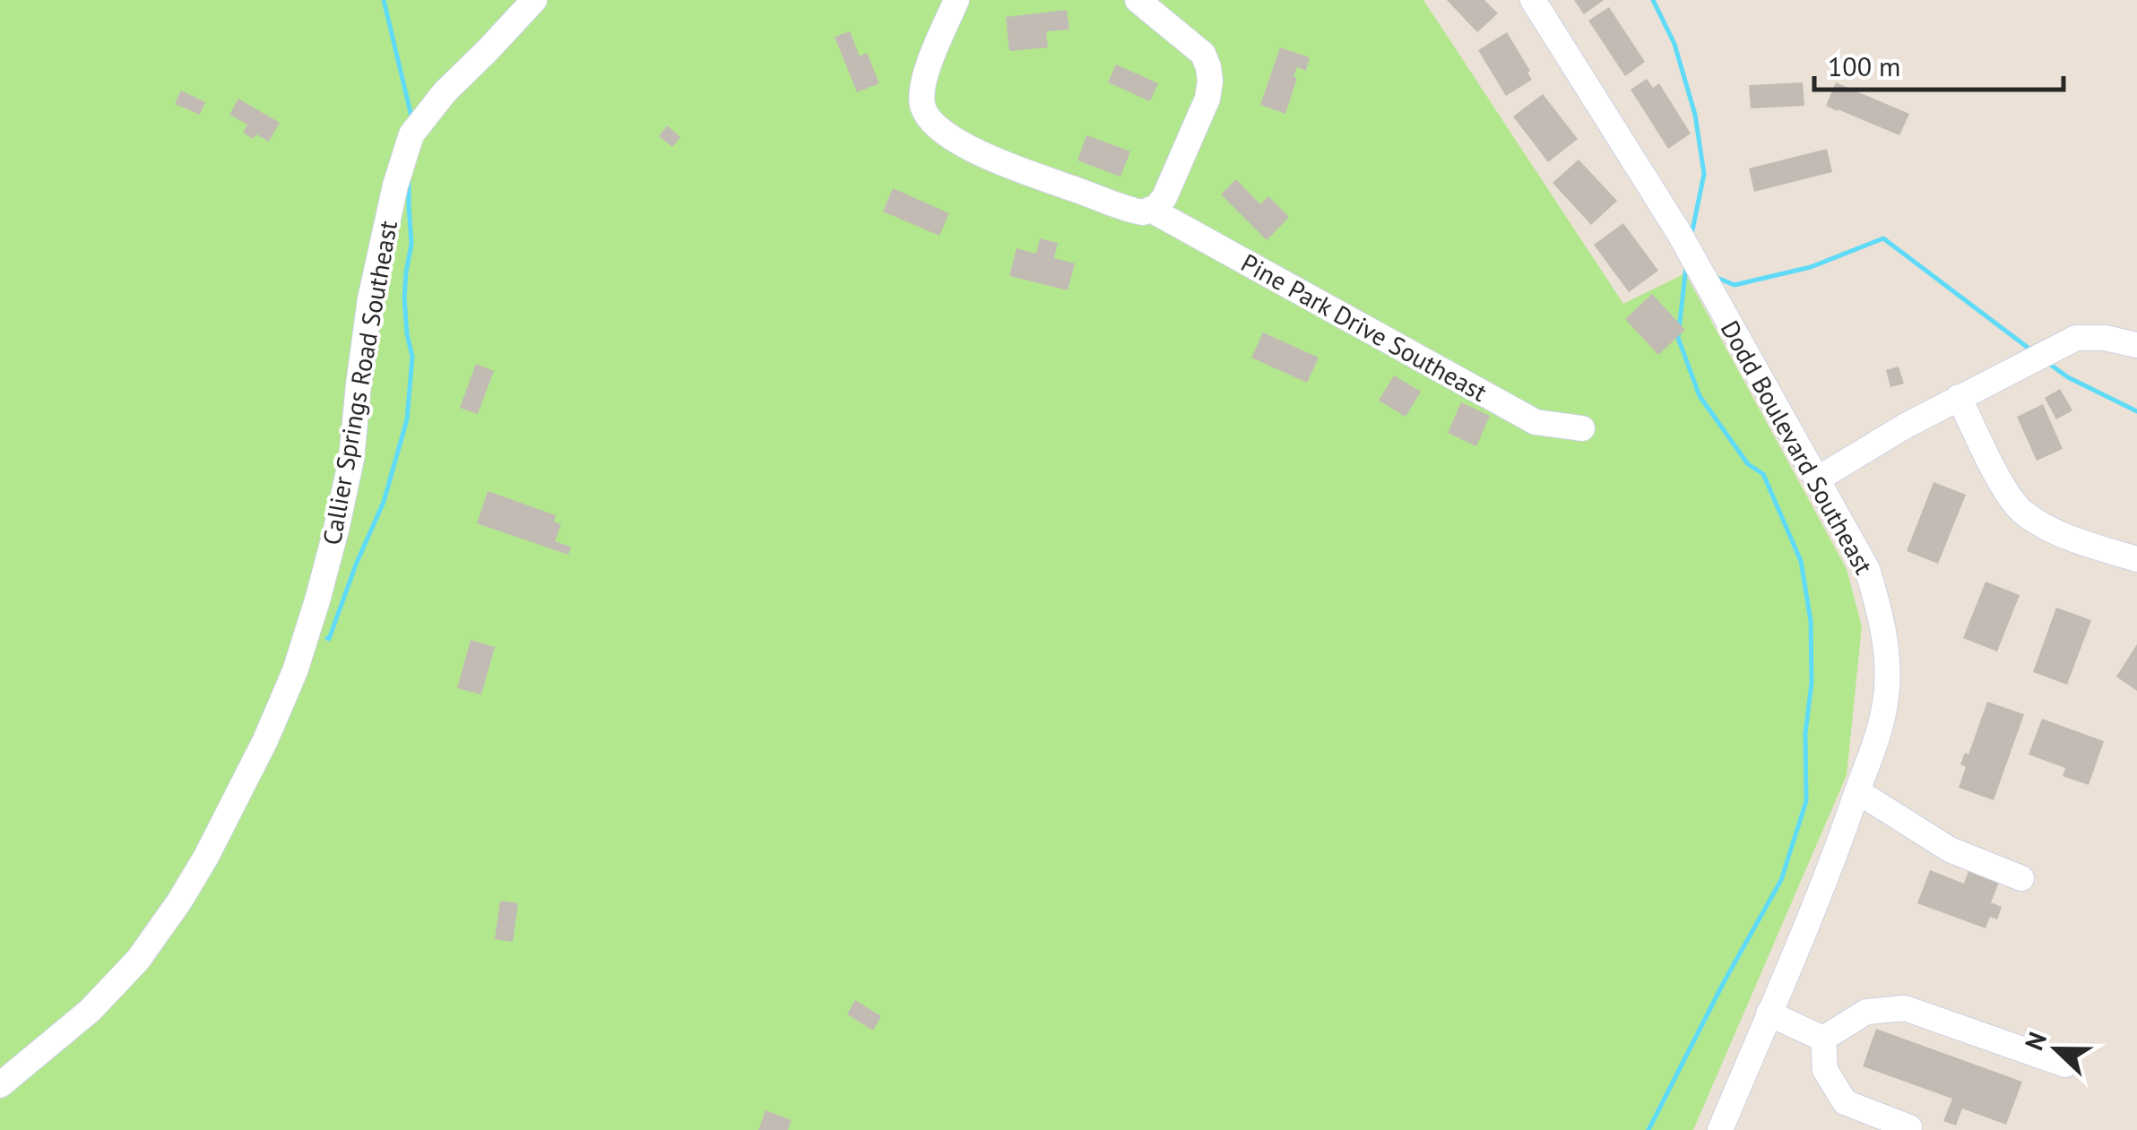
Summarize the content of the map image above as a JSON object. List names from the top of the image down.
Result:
{
  "streets": {
    "street": ["Pine Park Drive Southeast", "Callier Springs Road Southeast", "Dodd Boulevard Southeast"]
  },
  "scale_bar": "100 m",
  "north": "left"
}
